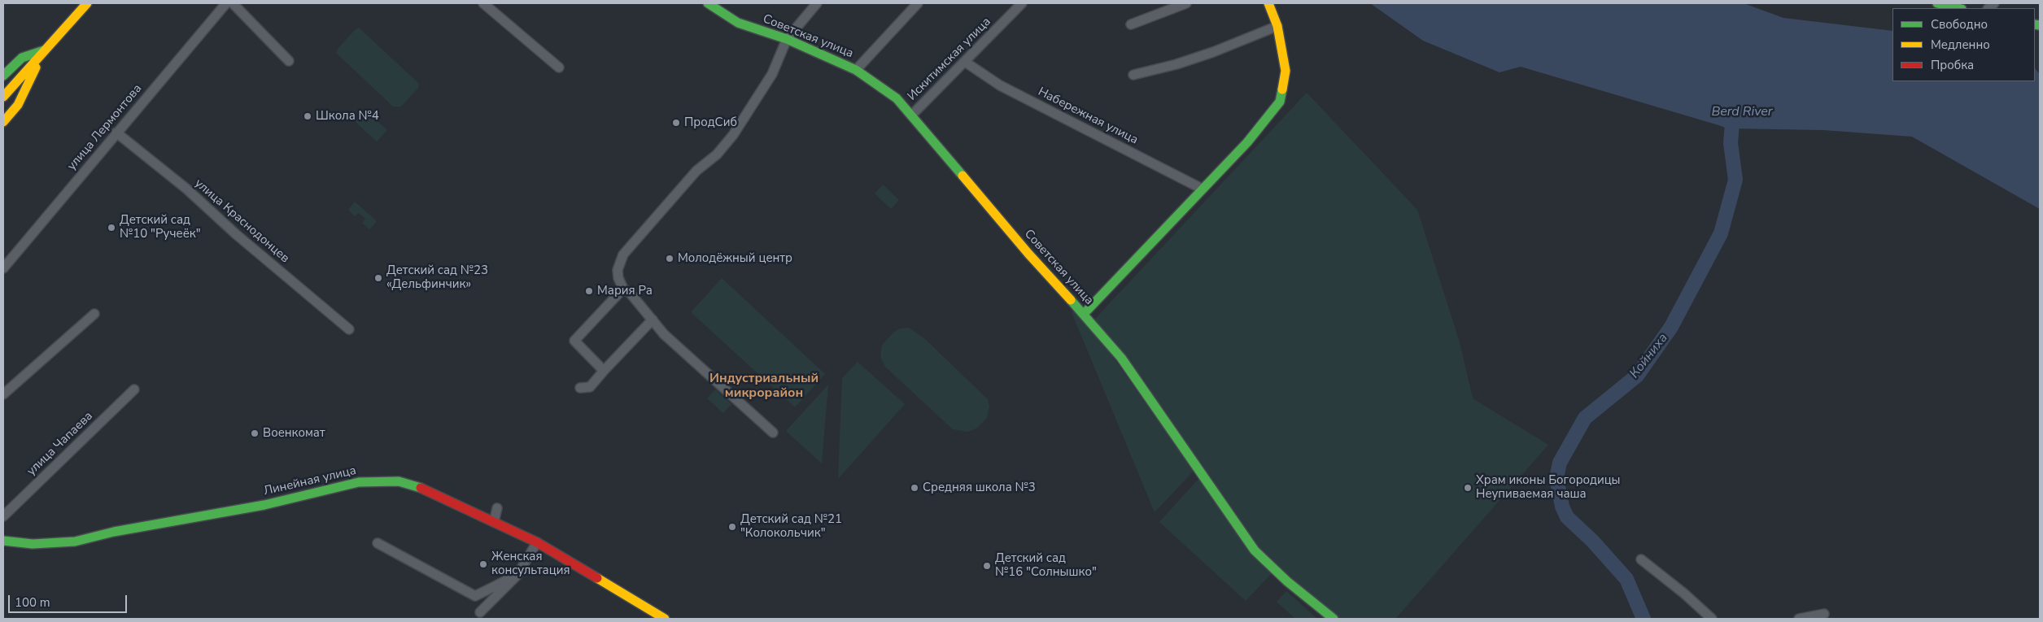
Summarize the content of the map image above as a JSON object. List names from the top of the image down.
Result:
{
  "streets": {
    "main road": ["Советская улица", "Линейная улица"],
    "street": [
      "Искитимская улица",
      "Набережная улица",
      "улица Лермонтова",
      "улица Краснодонцев",
      "улица Чапаева"
    ]
  },
  "crossings": [
    ["Советская улица", "Искитимская улица"],
    ["Искитимская улица", "Набережная улица"],
    ["улица Лермонтова", "улица Краснодонцев"]
  ],
  "districts": ["Индустриальный микрорайон"],
  "water": ["Berd River", "Койниха"],
  "places": [
    "Школа №4",
    "ПродСиб",
    "Детский сад №10 \"Ручеёк\"",
    "Молодёжный центр",
    "Детский сад №23 «Дельфинчик»",
    "Мария Ра",
    "Военкомат",
    "Средняя школа №3",
    "Храм иконы Богородицы Неупиваемая чаша",
    "Детский сад №21 \"Колокольчик\"",
    "Женская консультация",
    "Детский сад №16 \"Солнышко\""
  ],
  "legend": ["Свободно", "Медленно", "Пробка"],
  "scale_bar": "100 m"
}
